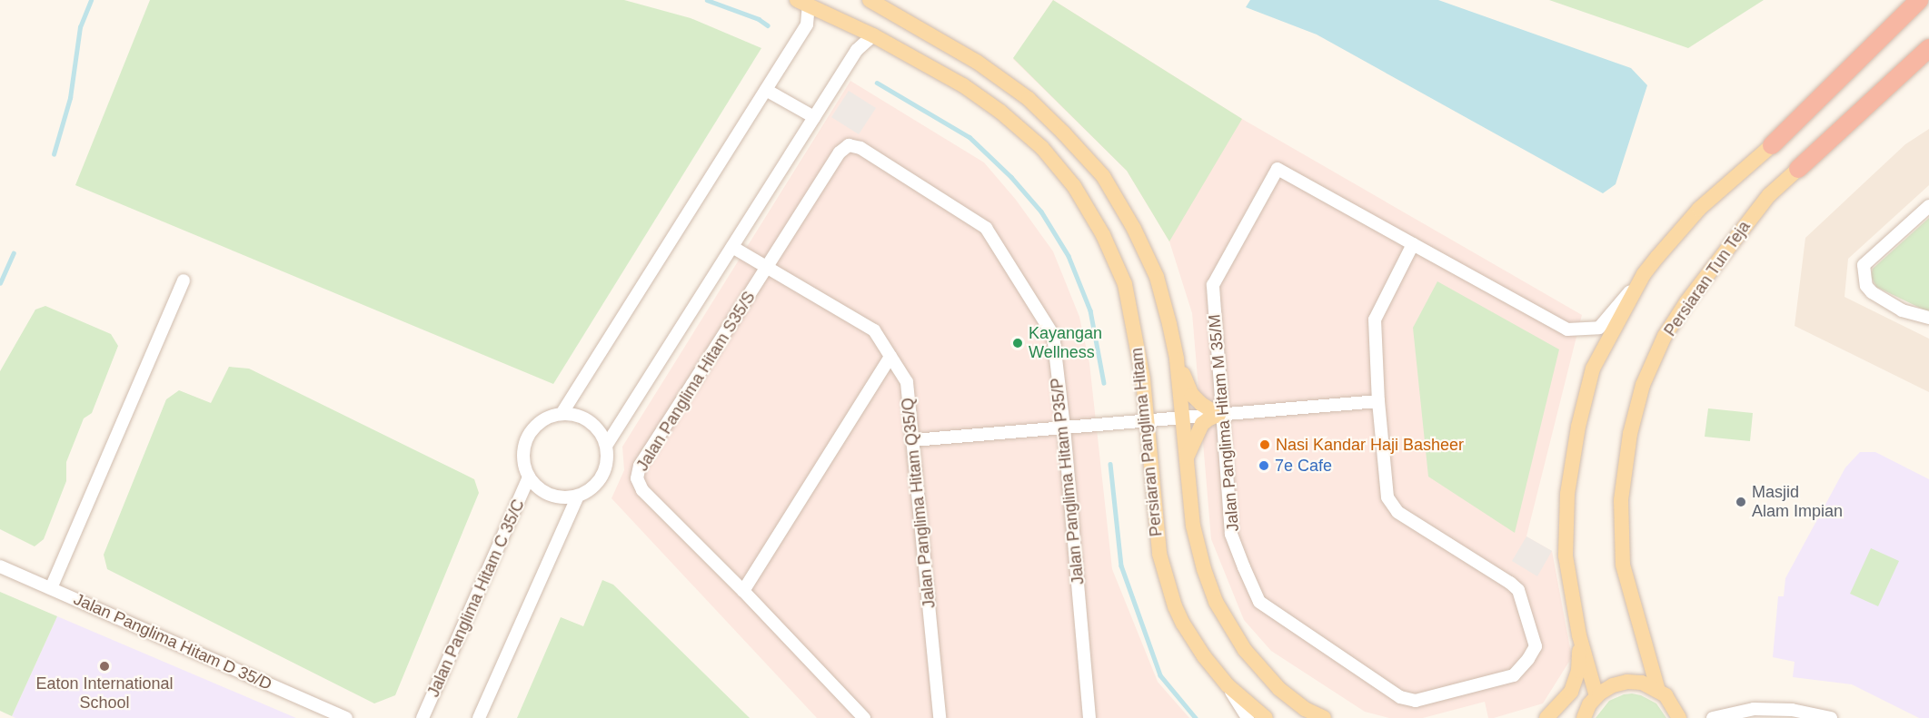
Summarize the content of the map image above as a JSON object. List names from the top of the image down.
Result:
{
  "streets": {
    "main road": ["Persiaran Tun Teja", "Persiaran Panglima Hitam"],
    "street": [
      "Jalan Panglima Hitam S35/S",
      "Jalan Panglima Hitam M 35/M",
      "Jalan Panglima Hitam P35/P",
      "Jalan Panglima Hitam Q35/Q",
      "Jalan Panglima Hitam C 35/C",
      "Jalan Panglima Hitam D 35/D"
    ]
  },
  "crossings": [
    ["Jalan Panglima Hitam S35/S", "Jalan Panglima Hitam P35/P"],
    ["Jalan Panglima Hitam S35/S", "Jalan Panglima Hitam Q35/Q"]
  ],
  "places": [
    "Kayangan Wellness",
    "Nasi Kandar Haji Basheer",
    "7e Cafe",
    "Masjid Alam Impian",
    "Eaton International School"
  ]
}
